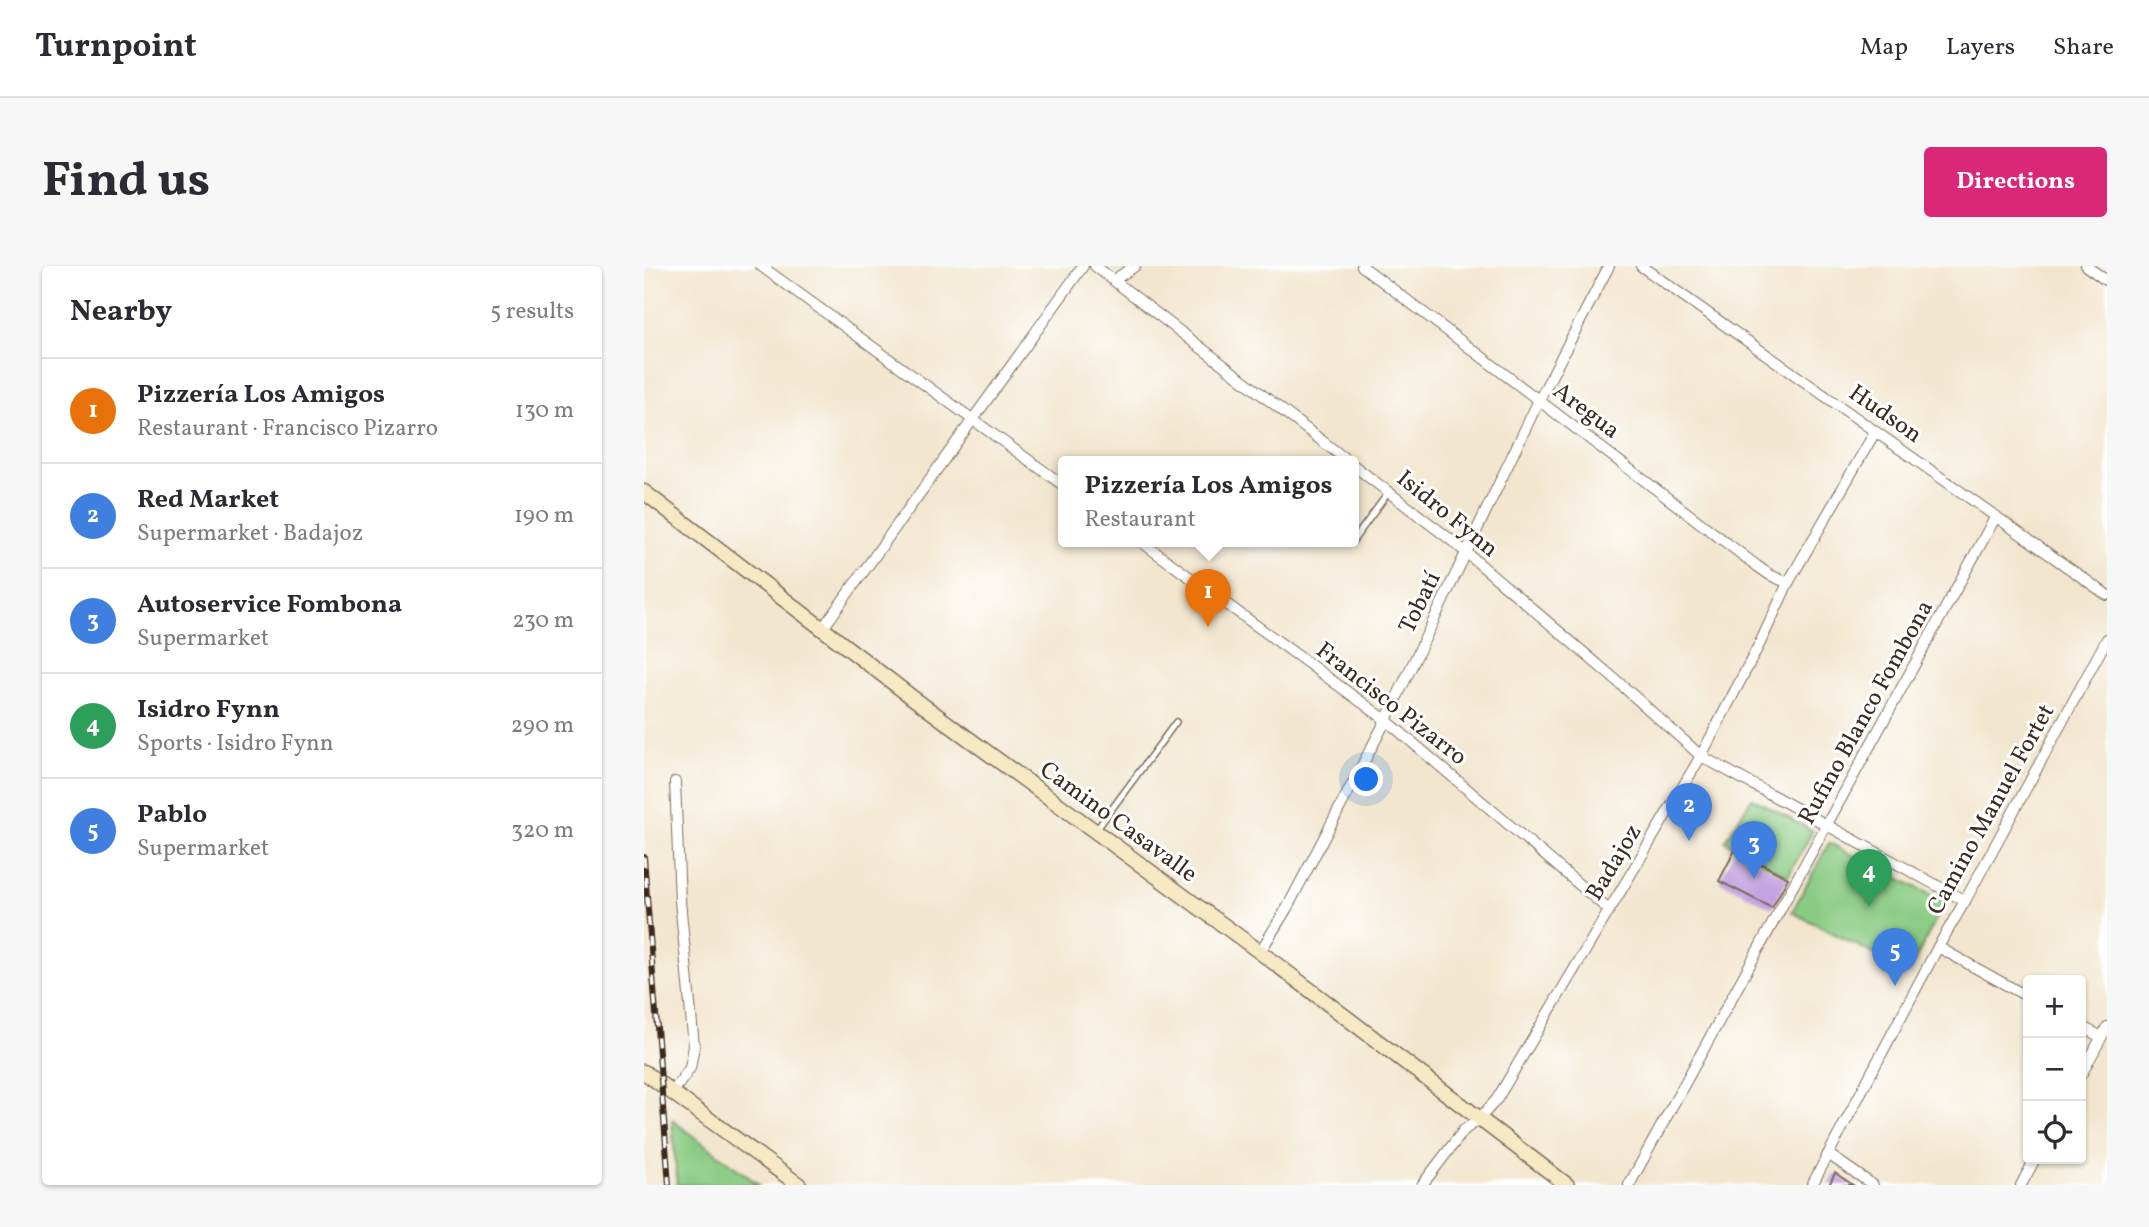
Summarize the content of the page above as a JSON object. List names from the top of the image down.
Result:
{
  "streets": {
    "street": [
      "Aregua",
      "Hudson",
      "Isidro Fynn",
      "Tobatí",
      "Francisco Pizarro",
      "Rufino Blanco Fombona",
      "Camino Manuel Fortet",
      "Camino Casavalle",
      "Badajoz"
    ]
  },
  "crossings": [
    ["Aregua", "Tobatí"],
    ["Aregua", "Badajoz"],
    ["Hudson", "Rufino Blanco Fombona"],
    ["Hudson", "Badajoz"],
    ["Isidro Fynn", "Tobatí"],
    ["Isidro Fynn", "Rufino Blanco Fombona"],
    ["Isidro Fynn", "Camino Manuel Fortet"],
    ["Isidro Fynn", "Badajoz"],
    ["Tobatí", "Francisco Pizarro"],
    ["Tobatí", "Camino Casavalle"],
    ["Francisco Pizarro", "Badajoz"],
    ["Camino Casavalle", "Badajoz"]
  ],
  "page": {
    "header": "Turnpoint",
    "nav": ["Map", "Layers", "Share"],
    "buttons": "Directions",
    "title": "Find us",
    "heading": ["Nearby", "5 results"],
    "list": [
      {
        "mark": "1",
        "name": "Pizzería Los Amigos",
        "note": "Restaurant · Francisco Pizarro",
        "value": "130 m"
      },
      {
        "mark": "2",
        "name": "Red Market",
        "note": "Supermarket · Badajoz",
        "value": "190 m"
      },
      {
        "mark": "3",
        "name": "Autoservice Fombona",
        "note": "Supermarket",
        "value": "230 m"
      },
      {
        "mark": "4",
        "name": "Isidro Fynn",
        "note": "Sports · Isidro Fynn",
        "value": "290 m"
      },
      {
        "mark": "5",
        "name": "Pablo",
        "note": "Supermarket",
        "value": "320 m"
      }
    ],
    "popup": ["Pizzería Los Amigos", "Restaurant"],
    "pins": [
      "1",
      "2",
      "3",
      "4",
      "5"
    ],
    "map_buttons": ["+", "−"]
  }
}
